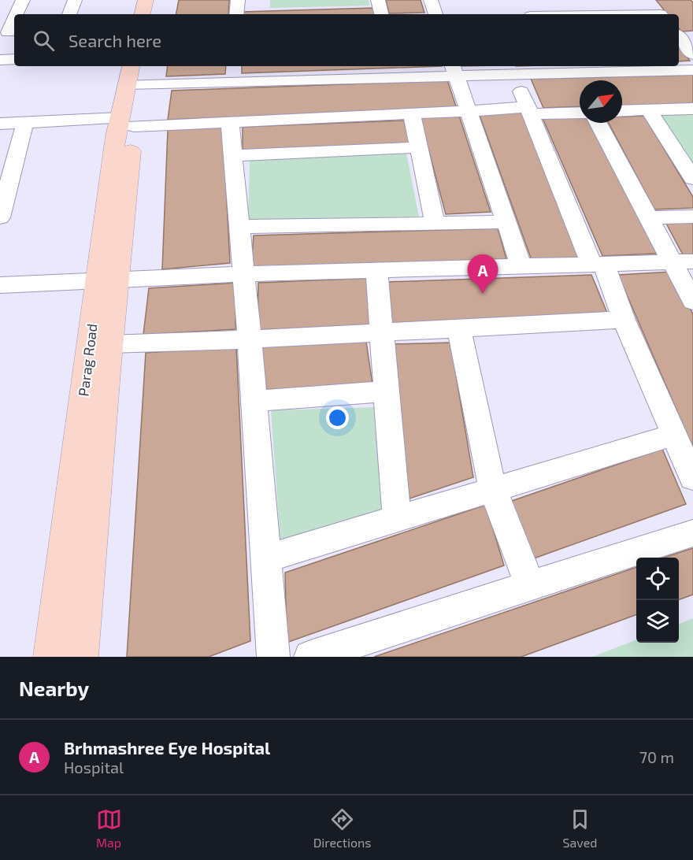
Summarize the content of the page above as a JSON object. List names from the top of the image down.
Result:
{
  "streets": {
    "street": ["Parag Road"]
  },
  "north": "top right",
  "page": {
    "search": "Search here",
    "pins": "A",
    "heading": "Nearby",
    "list": [
      {
        "mark": "A",
        "name": "Brhmashree Eye Hospital",
        "note": "Hospital",
        "value": "70 m"
      }
    ],
    "nav": ["Map", "Directions", "Saved"]
  }
}
